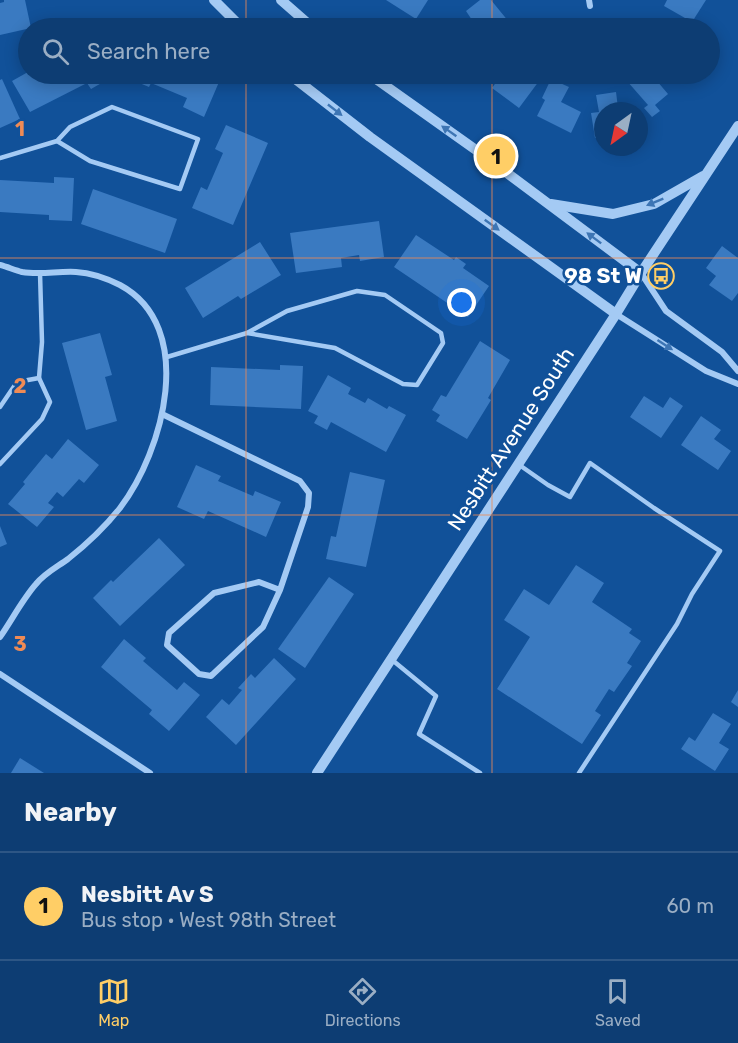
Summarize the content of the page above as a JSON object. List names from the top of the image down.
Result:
{
  "streets": {
    "street": ["Nesbitt Avenue South"]
  },
  "places": {
    "bus stop": ["98 St W"]
  },
  "north": "bottom left",
  "page": {
    "search": "Search here",
    "pins": "1",
    "heading": "Nearby",
    "list": [
      {
        "mark": "1",
        "name": "Nesbitt Av S",
        "note": "Bus stop · West 98th Street",
        "value": "60 m"
      }
    ],
    "nav": ["Map", "Directions", "Saved"]
  },
  "grid": {
    "rows": ["1", "2", "3"]
  }
}
